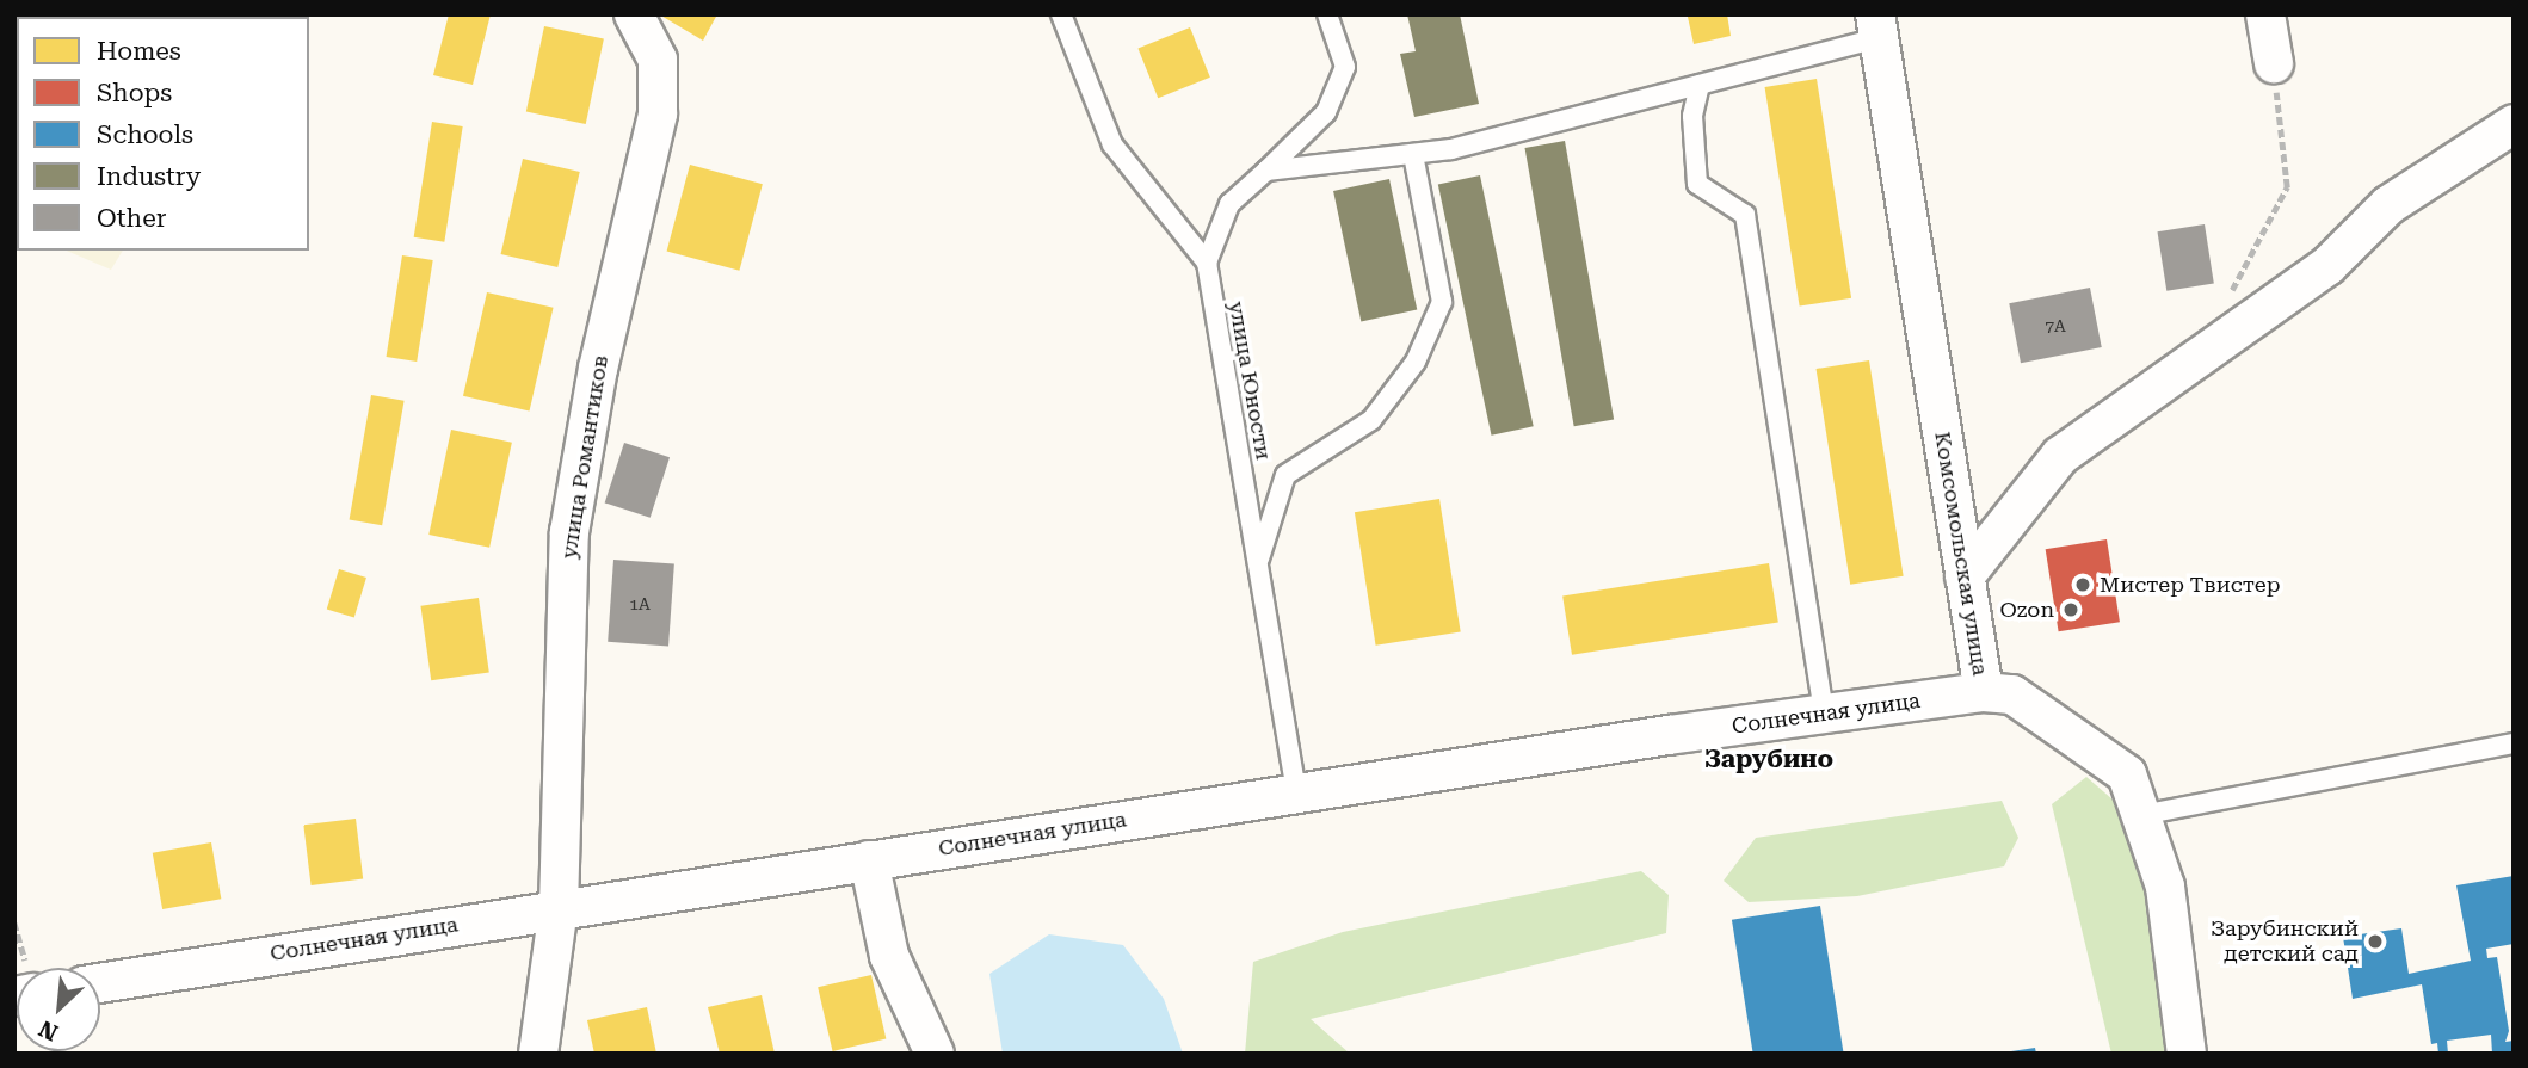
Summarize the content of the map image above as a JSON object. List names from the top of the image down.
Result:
{
  "streets": {
    "street": ["улица Романтиков", "Комсомольская улица", "Солнечная улица"],
    "lane": ["улица Юности"]
  },
  "crossings": [
    ["улица Юности", "Солнечная улица"],
    ["улица Романтиков", "Солнечная улица"],
    ["Комсомольская улица", "Солнечная улица"]
  ],
  "districts": ["Зарубино"],
  "places": ["Мистер Твистер", "Ozon", "Зарубинский детский сад"],
  "house_numbers": ["7А", "1А"],
  "legend": [
    "Homes",
    "Shops",
    "Schools",
    "Industry",
    "Other"
  ],
  "north": "bottom left"
}
